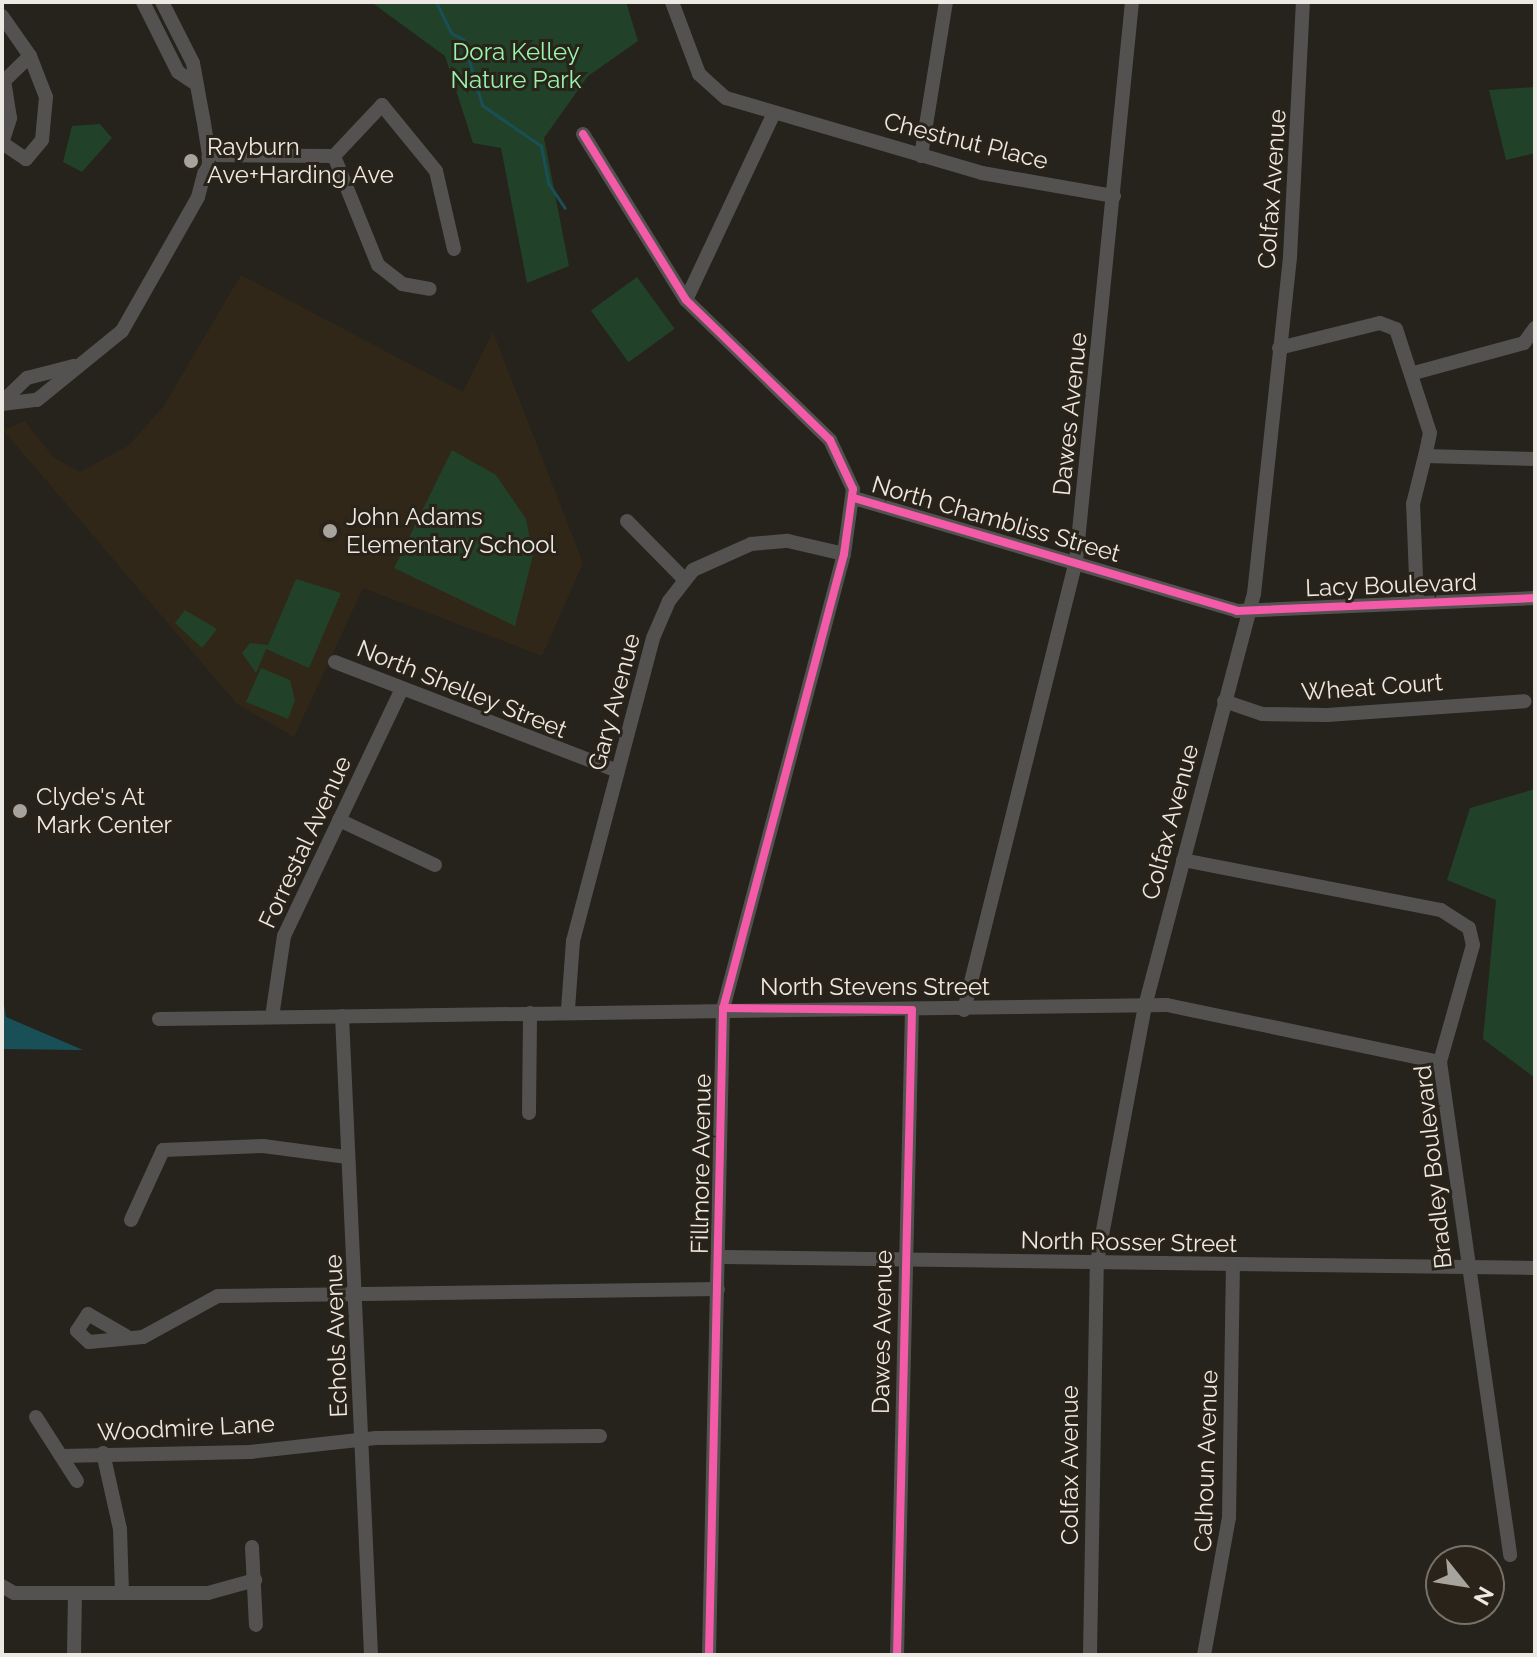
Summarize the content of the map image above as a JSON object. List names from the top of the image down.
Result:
{
  "streets": {
    "street": [
      "Chestnut Place",
      "Colfax Avenue",
      "Dawes Avenue",
      "North Chambliss Street",
      "Lacy Boulevard",
      "Wheat Court",
      "North Shelley Street",
      "Gary Avenue",
      "Forrestal Avenue",
      "North Stevens Street",
      "Fillmore Avenue",
      "Bradley Boulevard",
      "North Rosser Street",
      "Echols Avenue",
      "Woodmire Lane",
      "Calhoun Avenue"
    ]
  },
  "crossings": [
    ["Chestnut Place", "Dawes Avenue"],
    ["Colfax Avenue", "North Chambliss Street"],
    ["Colfax Avenue", "Lacy Boulevard"],
    ["Colfax Avenue", "Wheat Court"],
    ["Colfax Avenue", "North Stevens Street"],
    ["Colfax Avenue", "Bradley Boulevard"],
    ["Colfax Avenue", "North Rosser Street"],
    ["Dawes Avenue", "North Chambliss Street"],
    ["Dawes Avenue", "North Stevens Street"],
    ["Dawes Avenue", "North Rosser Street"],
    ["North Chambliss Street", "Lacy Boulevard"],
    ["North Chambliss Street", "Fillmore Avenue"],
    ["North Shelley Street", "Gary Avenue"],
    ["North Shelley Street", "Forrestal Avenue"],
    ["Gary Avenue", "North Stevens Street"],
    ["Gary Avenue", "Fillmore Avenue"],
    ["Forrestal Avenue", "North Stevens Street"],
    ["North Stevens Street", "Fillmore Avenue"],
    ["North Stevens Street", "Bradley Boulevard"],
    ["North Stevens Street", "Echols Avenue"],
    ["Fillmore Avenue", "North Rosser Street"],
    ["Bradley Boulevard", "North Rosser Street"],
    ["North Rosser Street", "Calhoun Avenue"],
    ["Echols Avenue", "Woodmire Lane"]
  ],
  "parks": ["Dora Kelley Nature Park"],
  "places": ["Rayburn Ave+Harding Ave", "John Adams Elementary School", "Clyde's At Mark Center"],
  "north": "bottom right"
}
